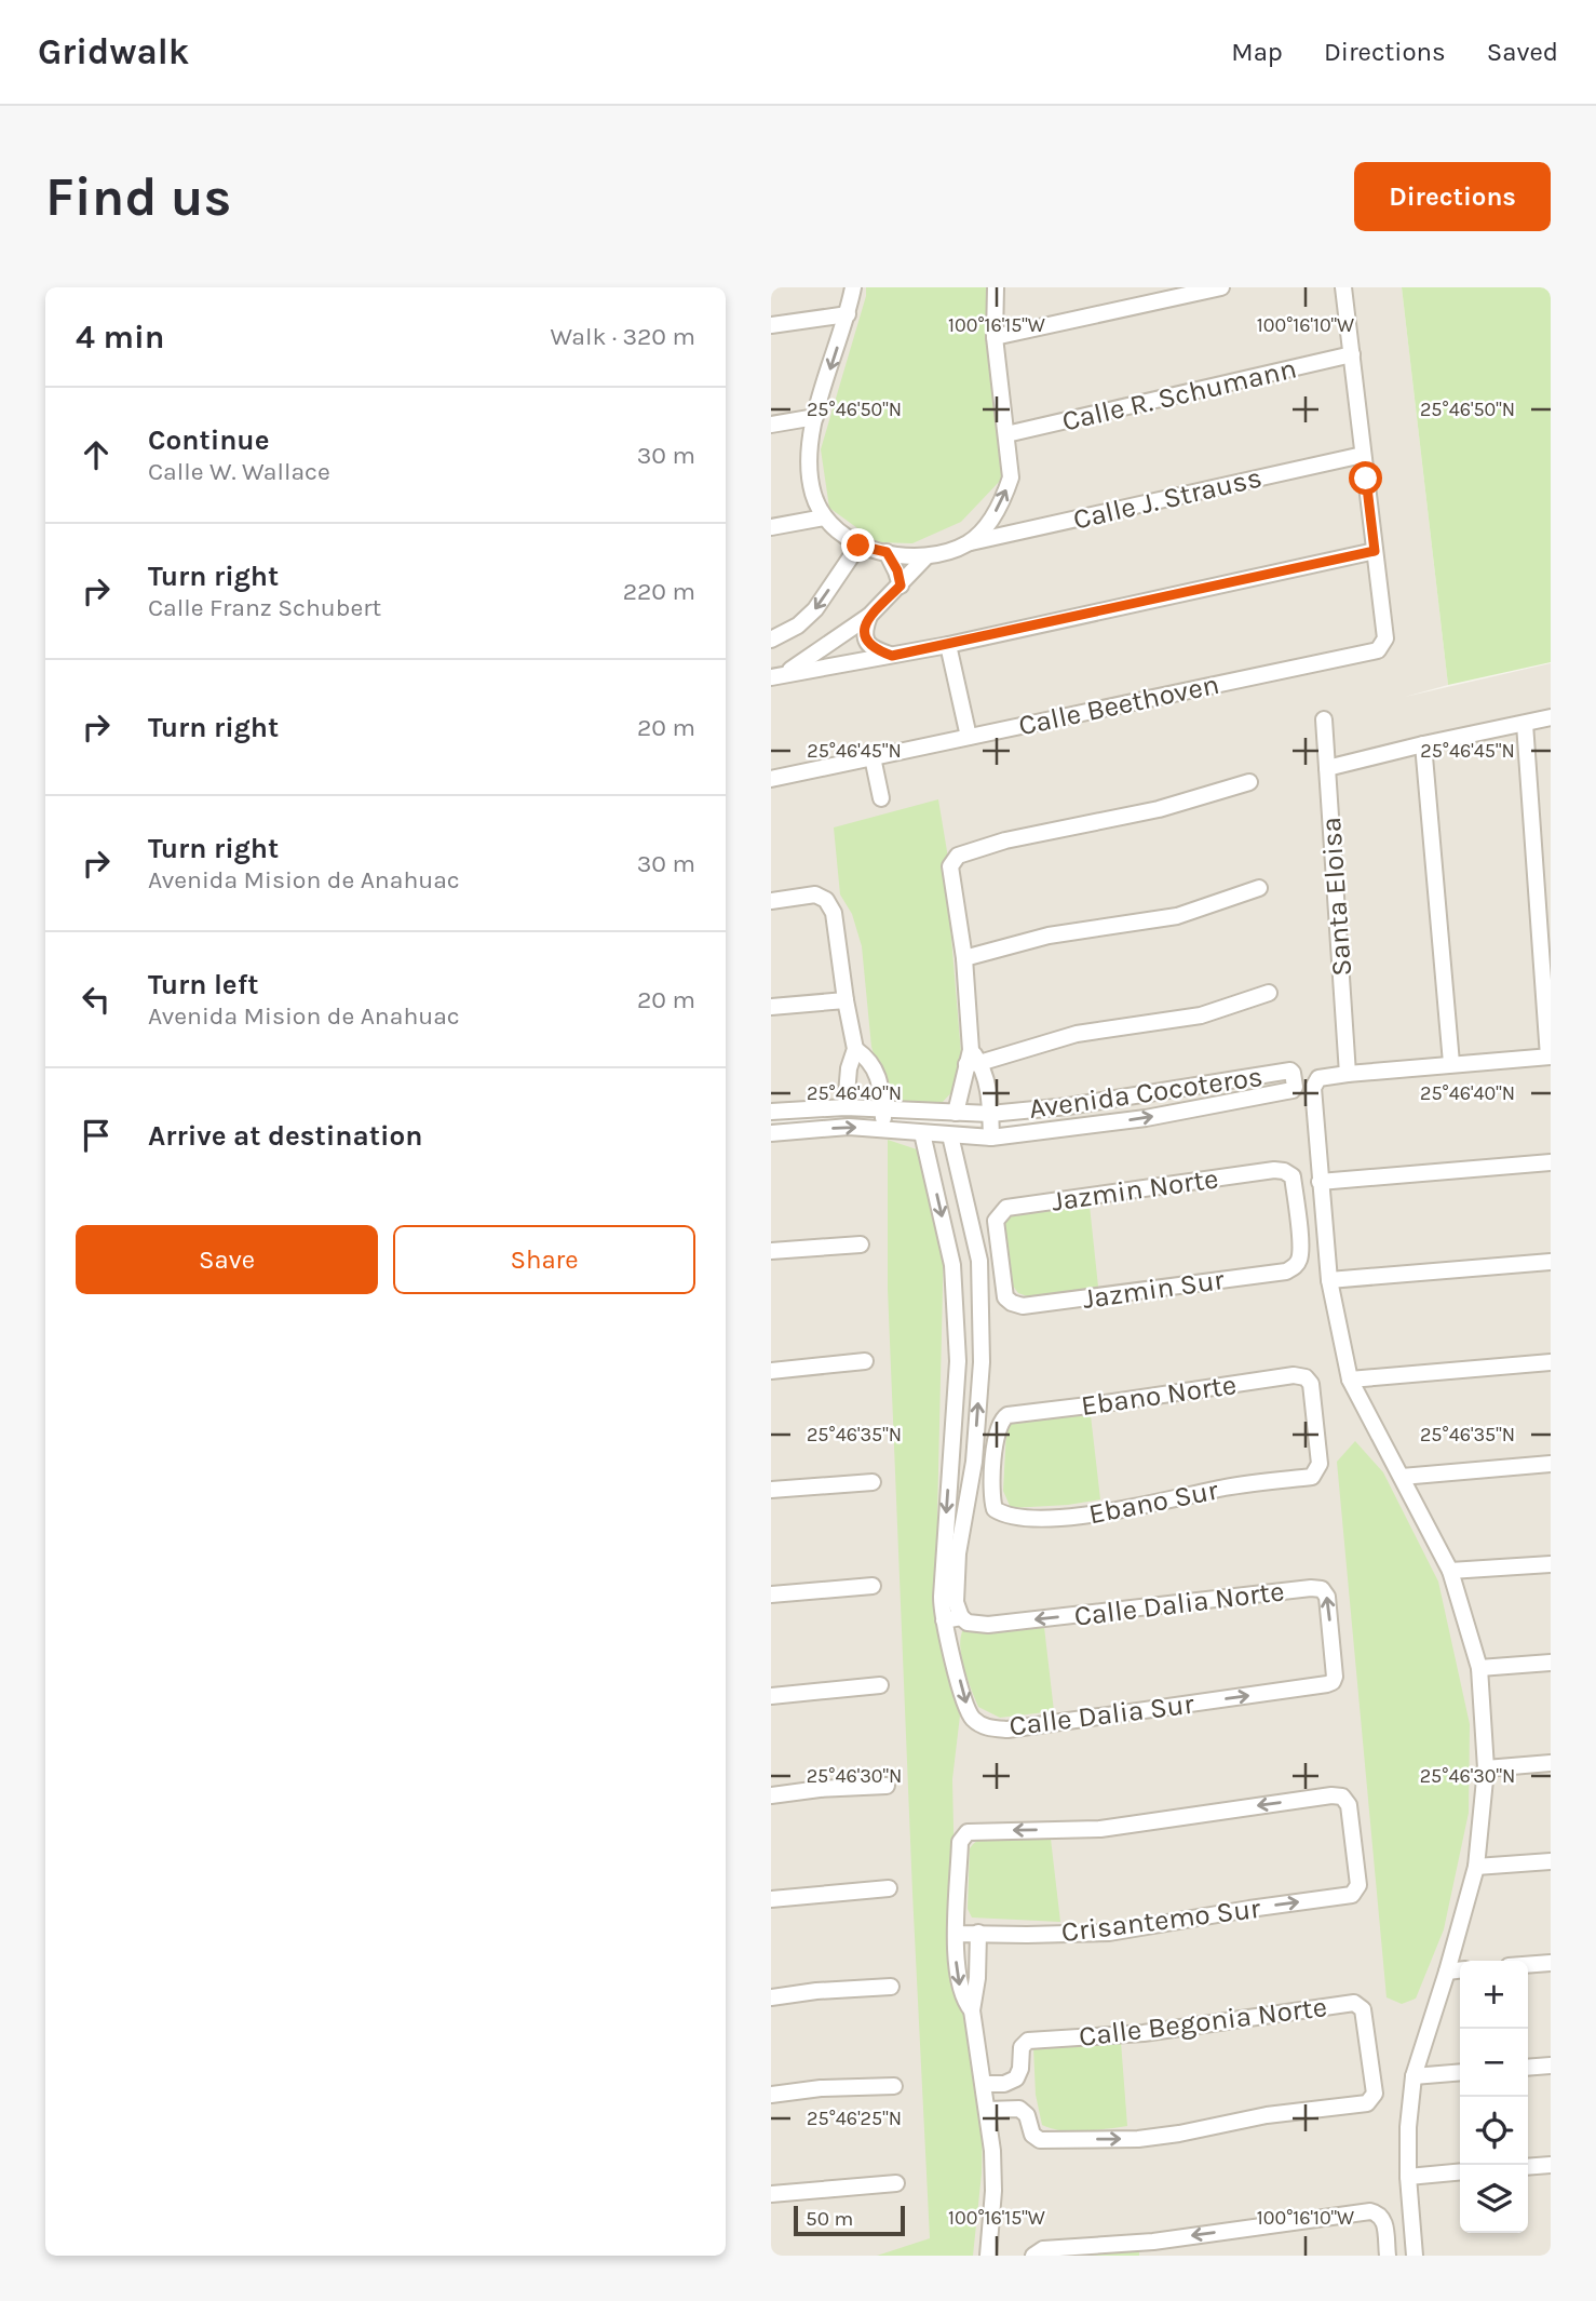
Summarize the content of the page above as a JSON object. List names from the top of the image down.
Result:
{
  "streets": {
    "street": [
      "Calle R. Schumann",
      "Calle J. Strauss",
      "Calle Beethoven",
      "Santa Eloisa",
      "Avenida Cocoteros",
      "Jazmin Norte",
      "Jazmin Sur",
      "Ebano Norte",
      "Ebano Sur",
      "Calle Dalia Norte",
      "Calle Dalia Sur",
      "Crisantemo Sur",
      "Calle Begonia Norte"
    ]
  },
  "crossings": [
    ["Jazmin Norte", "Jazmin Sur"],
    ["Ebano Norte", "Ebano Sur"],
    ["Calle Dalia Norte", "Calle Dalia Sur"]
  ],
  "one_way": ["Calle Dalia Norte", "Calle Dalia Sur"],
  "scale_bar": "50 m",
  "page": {
    "header": "Gridwalk",
    "nav": ["Map", "Directions", "Saved"],
    "buttons": [
      "Directions",
      ["Save", "Share"]
    ],
    "title": "Find us",
    "heading": ["4 min", "Walk · 320 m"],
    "list": [
      ["Continue", "Calle W. Wallace", "30 m"],
      ["Turn right", "Calle Franz Schubert", "220 m"],
      ["Turn right", "20 m"],
      ["Turn right", "Avenida Mision de Anahuac", "30 m"],
      ["Turn left", "Avenida Mision de Anahuac", "20 m"],
      "Arrive at destination"
    ],
    "map_buttons": ["+", "−"],
    "scale": "50 m"
  },
  "coordinates": [
    "100°16'15\"W",
    "100°16'10\"W",
    "25°46'50\"N",
    "25°46'45\"N",
    "25°46'40\"N",
    "25°46'35\"N",
    "25°46'30\"N",
    "25°46'25\"N"
  ]
}
